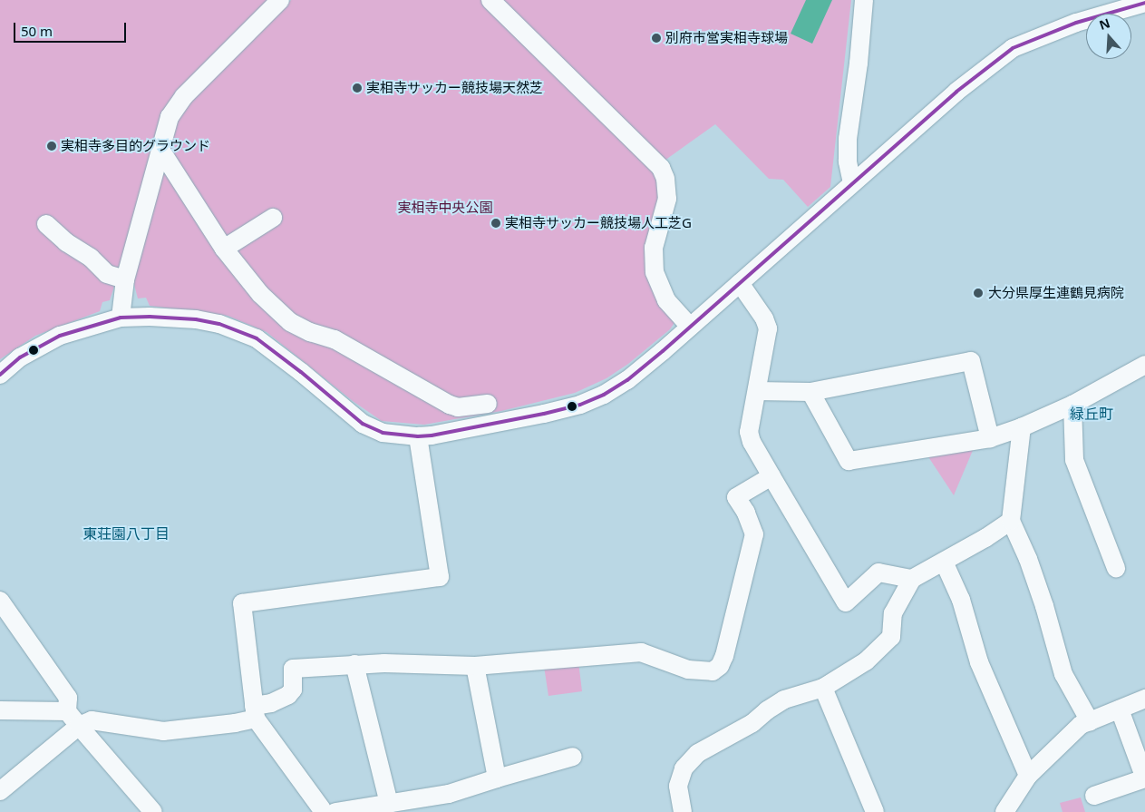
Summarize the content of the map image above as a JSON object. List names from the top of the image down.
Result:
{
  "districts": ["緑丘町", "東荘園八丁目"],
  "parks": ["実相寺中央公園"],
  "places": [
    "別府市営実相寺球場",
    "実相寺サッカー競技場天然芝",
    "実相寺多目的グラウンド",
    "実相寺サッカー競技場人工芝G",
    "大分県厚生連鶴見病院"
  ],
  "scale_bar": "50 m",
  "north": "top"
}
